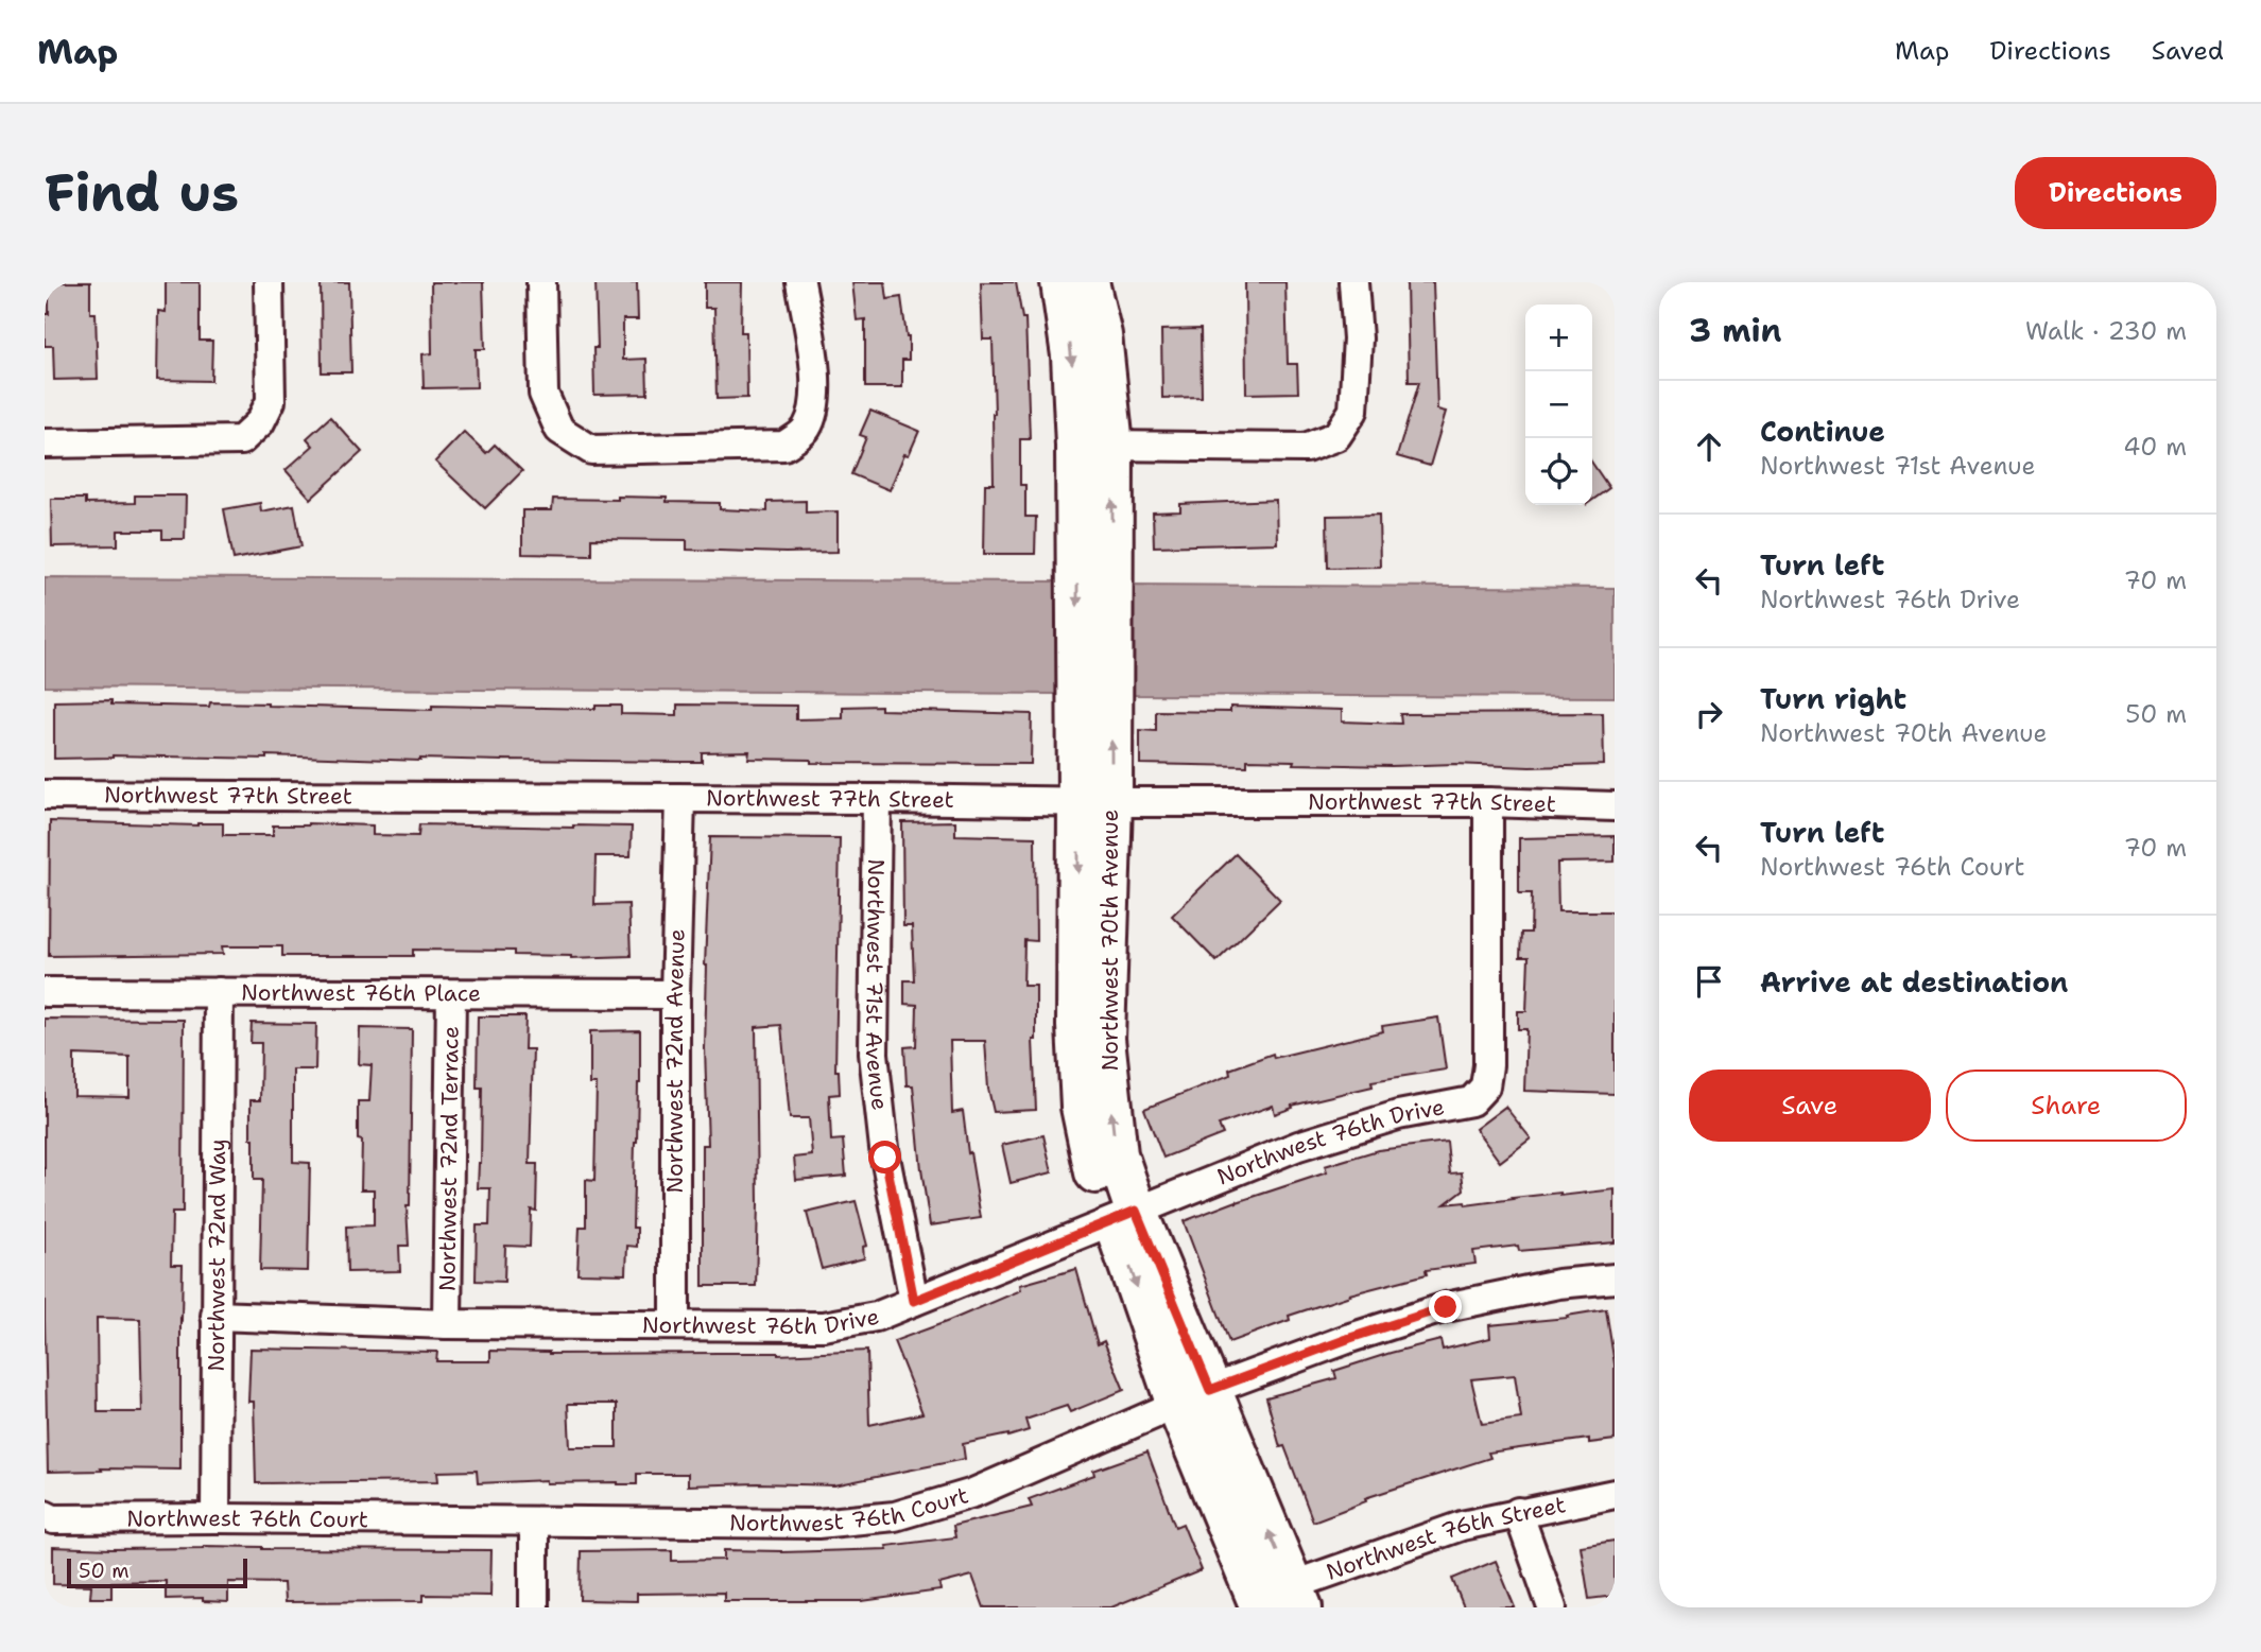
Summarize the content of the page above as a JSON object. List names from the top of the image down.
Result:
{
  "streets": {
    "street": [
      "Northwest 77th Street",
      "Northwest 70th Avenue",
      "Northwest 71st Avenue",
      "Northwest 76th Place",
      "Northwest 72nd Avenue",
      "Northwest 76th Drive",
      "Northwest 72nd Terrace",
      "Northwest 72nd Way",
      "Northwest 76th Court",
      "Northwest 76th Street"
    ]
  },
  "crossings": [
    ["Northwest 77th Street", "Northwest 70th Avenue"],
    ["Northwest 77th Street", "Northwest 71st Avenue"],
    ["Northwest 77th Street", "Northwest 72nd Avenue"],
    ["Northwest 77th Street", "Northwest 76th Drive"],
    ["Northwest 70th Avenue", "Northwest 76th Drive"],
    ["Northwest 70th Avenue", "Northwest 76th Court"],
    ["Northwest 70th Avenue", "Northwest 76th Street"],
    ["Northwest 71st Avenue", "Northwest 76th Drive"],
    ["Northwest 76th Place", "Northwest 72nd Avenue"],
    ["Northwest 76th Place", "Northwest 72nd Terrace"],
    ["Northwest 76th Place", "Northwest 72nd Way"],
    ["Northwest 72nd Avenue", "Northwest 76th Drive"],
    ["Northwest 76th Drive", "Northwest 72nd Terrace"],
    ["Northwest 76th Drive", "Northwest 72nd Way"],
    ["Northwest 72nd Way", "Northwest 76th Court"]
  ],
  "scale_bar": "50 m",
  "page": {
    "header": "Map",
    "nav": ["Map", "Directions", "Saved"],
    "buttons": [
      "Directions",
      ["Save", "Share"]
    ],
    "title": "Find us",
    "heading": ["3 min", "Walk · 230 m"],
    "map_buttons": ["+", "−"],
    "list": [
      ["Continue", "Northwest 71st Avenue", "40 m"],
      ["Turn left", "Northwest 76th Drive", "70 m"],
      ["Turn right", "Northwest 70th Avenue", "50 m"],
      ["Turn left", "Northwest 76th Court", "70 m"],
      "Arrive at destination"
    ],
    "scale": "50 m"
  }
}
